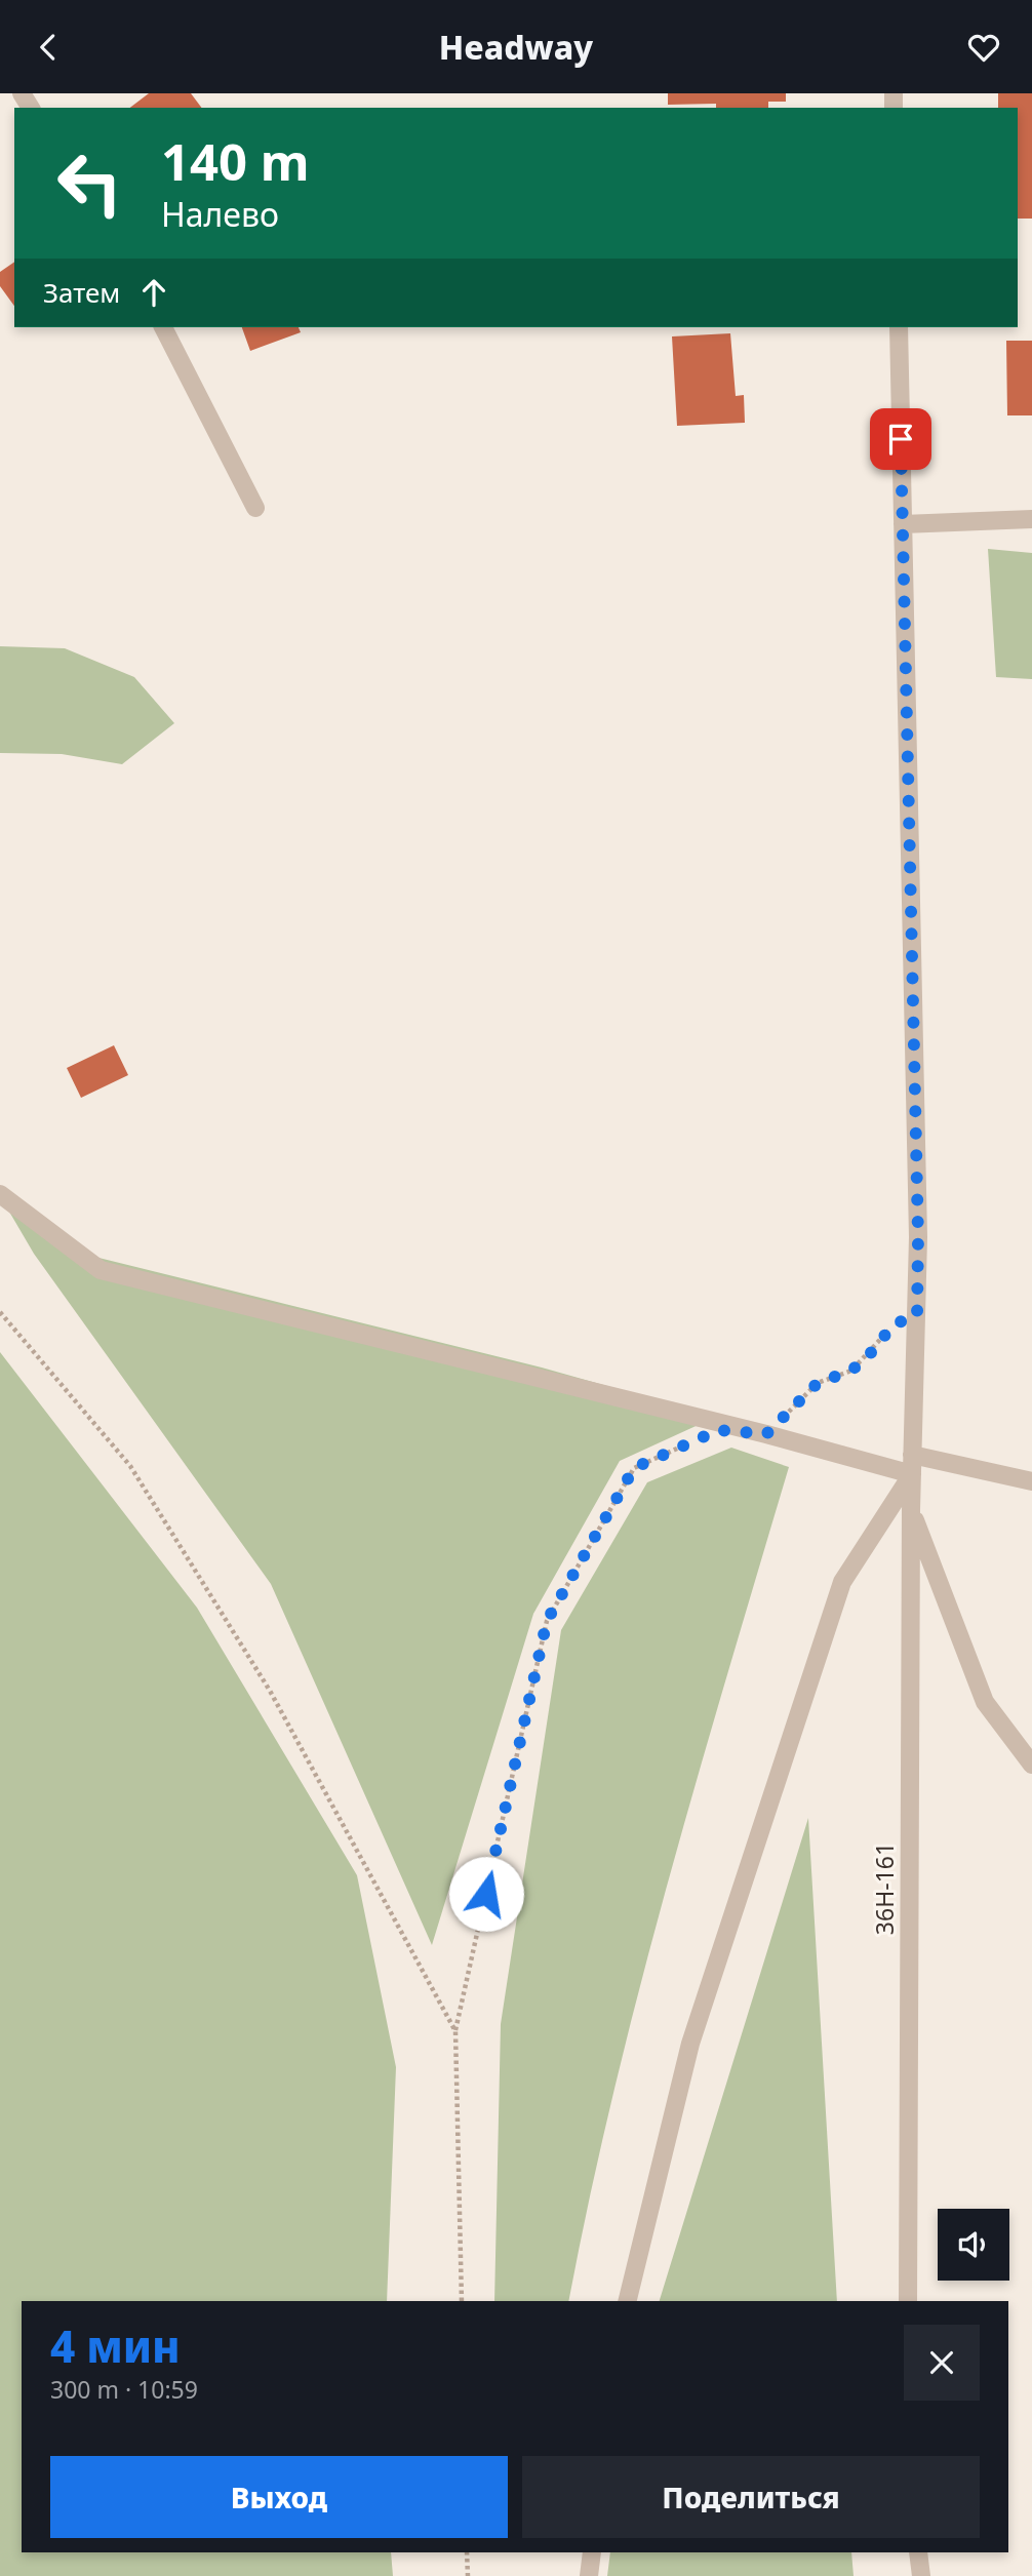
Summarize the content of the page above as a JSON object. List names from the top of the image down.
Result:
{
  "streets": {
    "street": ["36Н-161"]
  },
  "page": {
    "header": "Headway",
    "turn": ["140 m", "Налево"],
    "then": "Затем",
    "heading": ["4 мин", "300 m · 10:59"],
    "buttons": ["Выход", "Поделиться"]
  }
}
